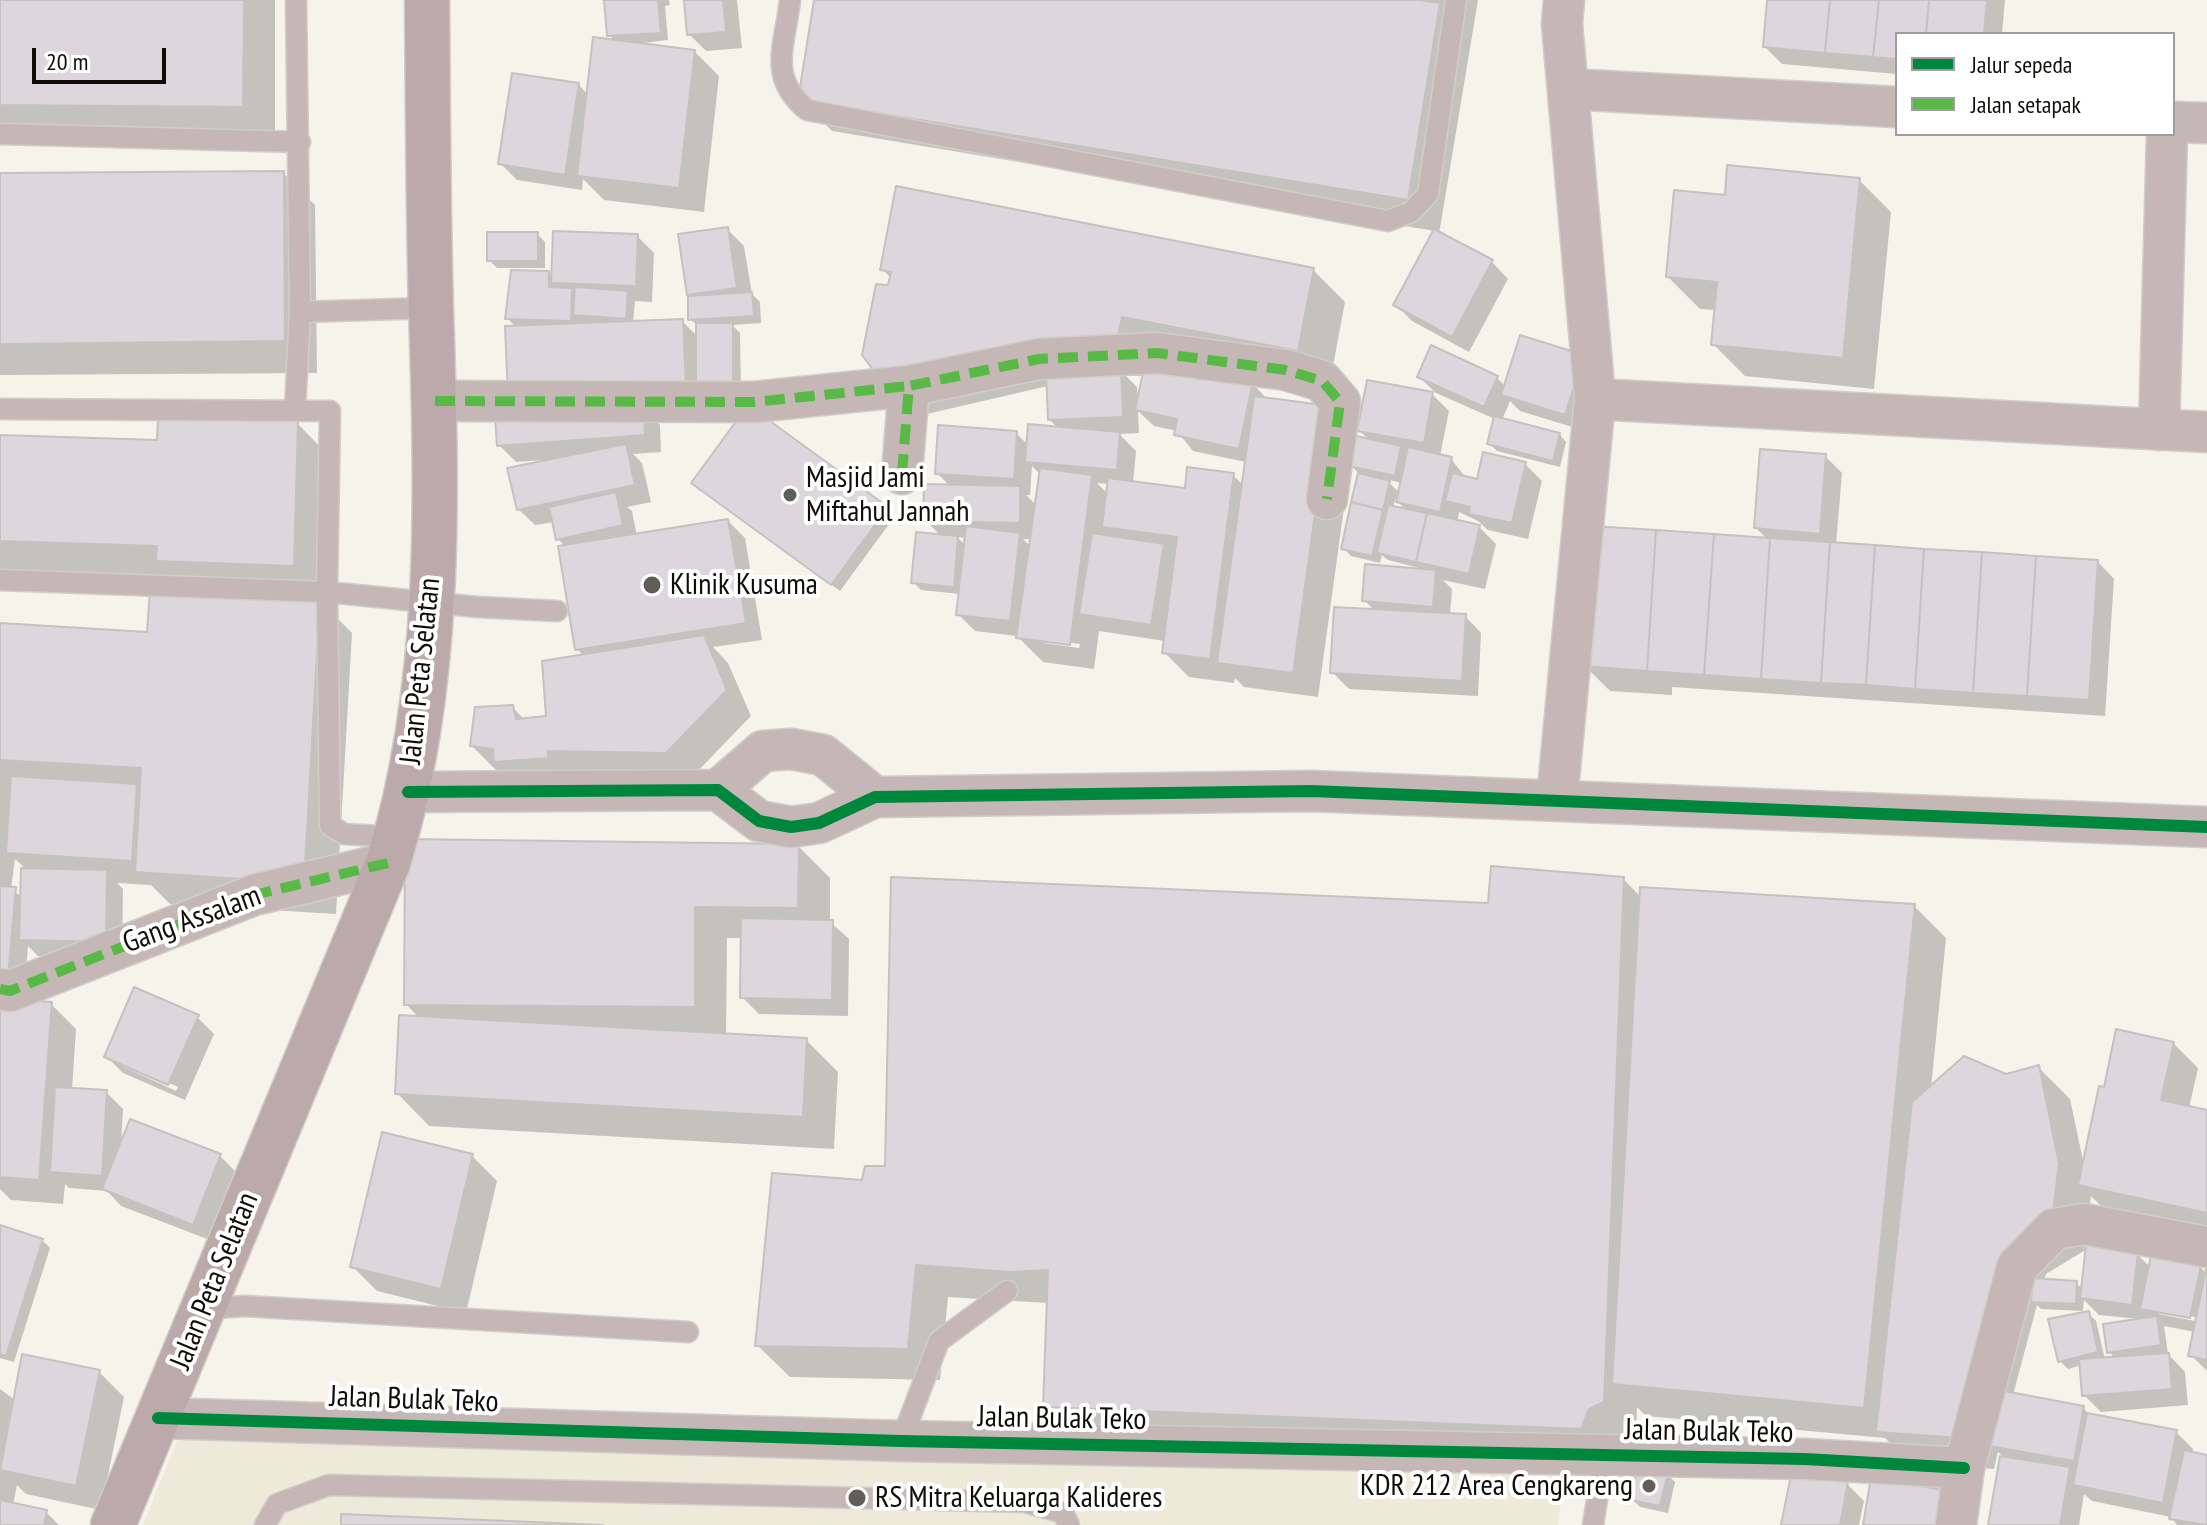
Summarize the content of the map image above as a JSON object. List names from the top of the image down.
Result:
{
  "streets": {
    "main road": ["Jalan Peta Selatan"],
    "street": ["Gang Assalam", "Jalan Bulak Teko"]
  },
  "crossings": [
    ["Jalan Peta Selatan", "Gang Assalam"],
    ["Jalan Peta Selatan", "Jalan Bulak Teko"]
  ],
  "places": [
    "Masjid Jami Miftahul Jannah",
    "Klinik Kusuma",
    "KDR 212 Area Cengkareng",
    "RS Mitra Keluarga Kalideres"
  ],
  "legend": ["Jalur sepeda", "Jalan setapak"],
  "scale_bar": "20 m"
}
